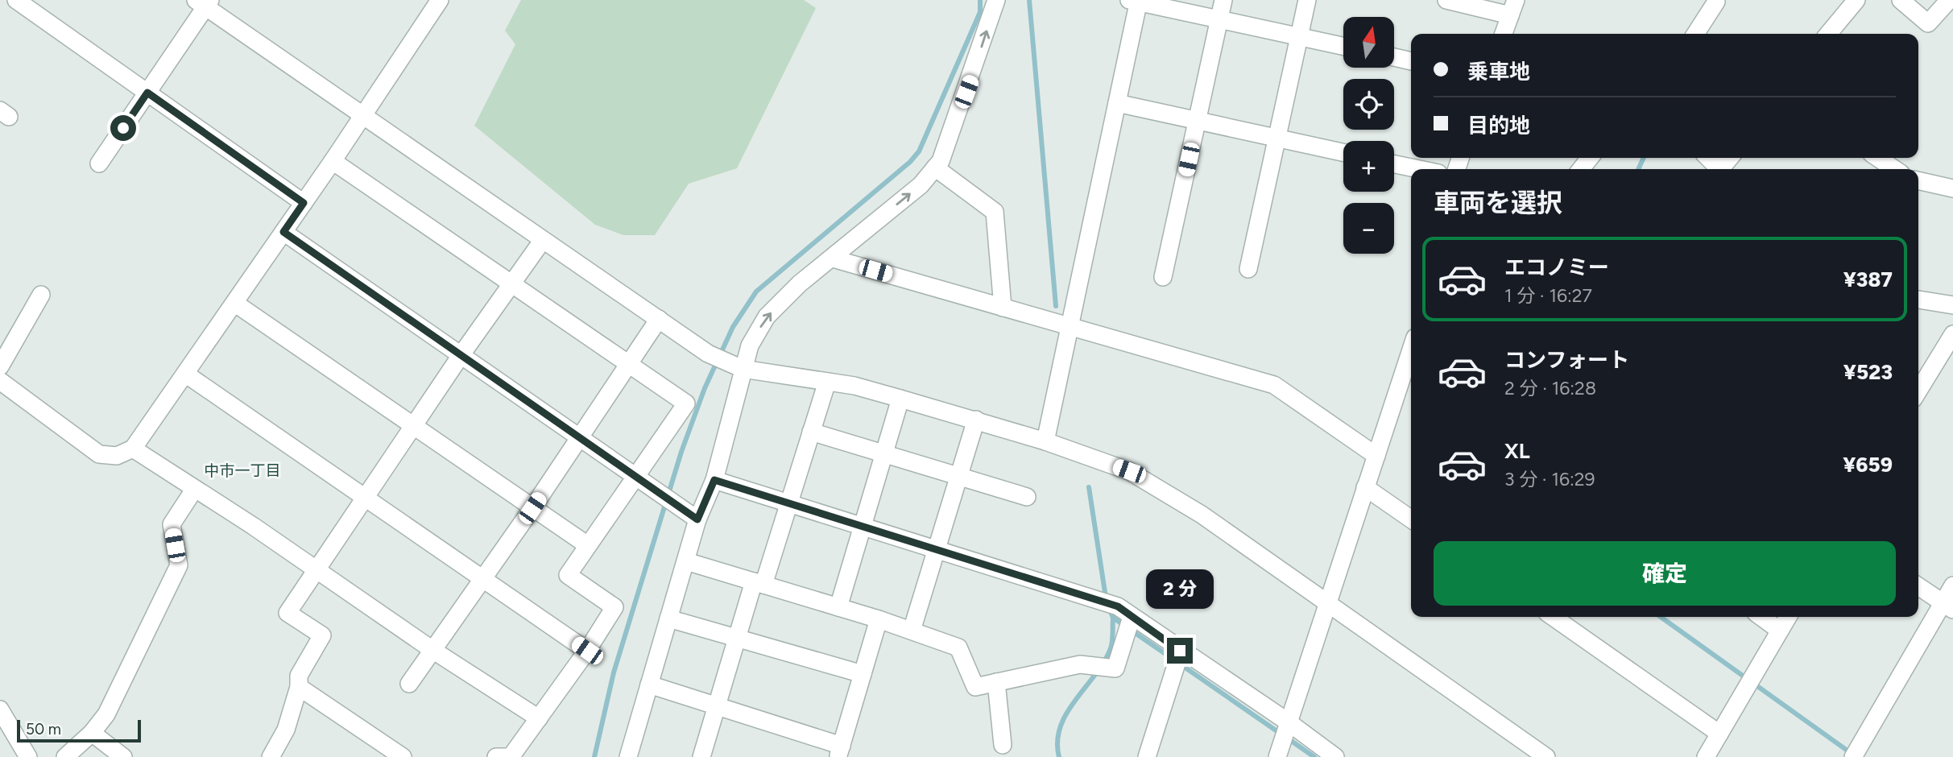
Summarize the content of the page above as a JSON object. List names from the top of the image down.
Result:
{
  "districts": ["中市一丁目"],
  "scale_bar": "50 m",
  "north": "top",
  "page": {
    "map_buttons": ["+", "−"],
    "banner": ["乗車地", "目的地"],
    "heading": "車両を選択",
    "list": [
      {
        "name": "エコノミー",
        "note": "1 分 · 16:27",
        "value": "¥387"
      },
      {
        "name": "コンフォート",
        "note": "2 分 · 16:28",
        "value": "¥523"
      },
      {
        "name": "XL",
        "note": "3 分 · 16:29",
        "value": "¥659"
      }
    ],
    "buttons": "確定",
    "bubble": "2 分",
    "scale": "50 m"
  }
}
